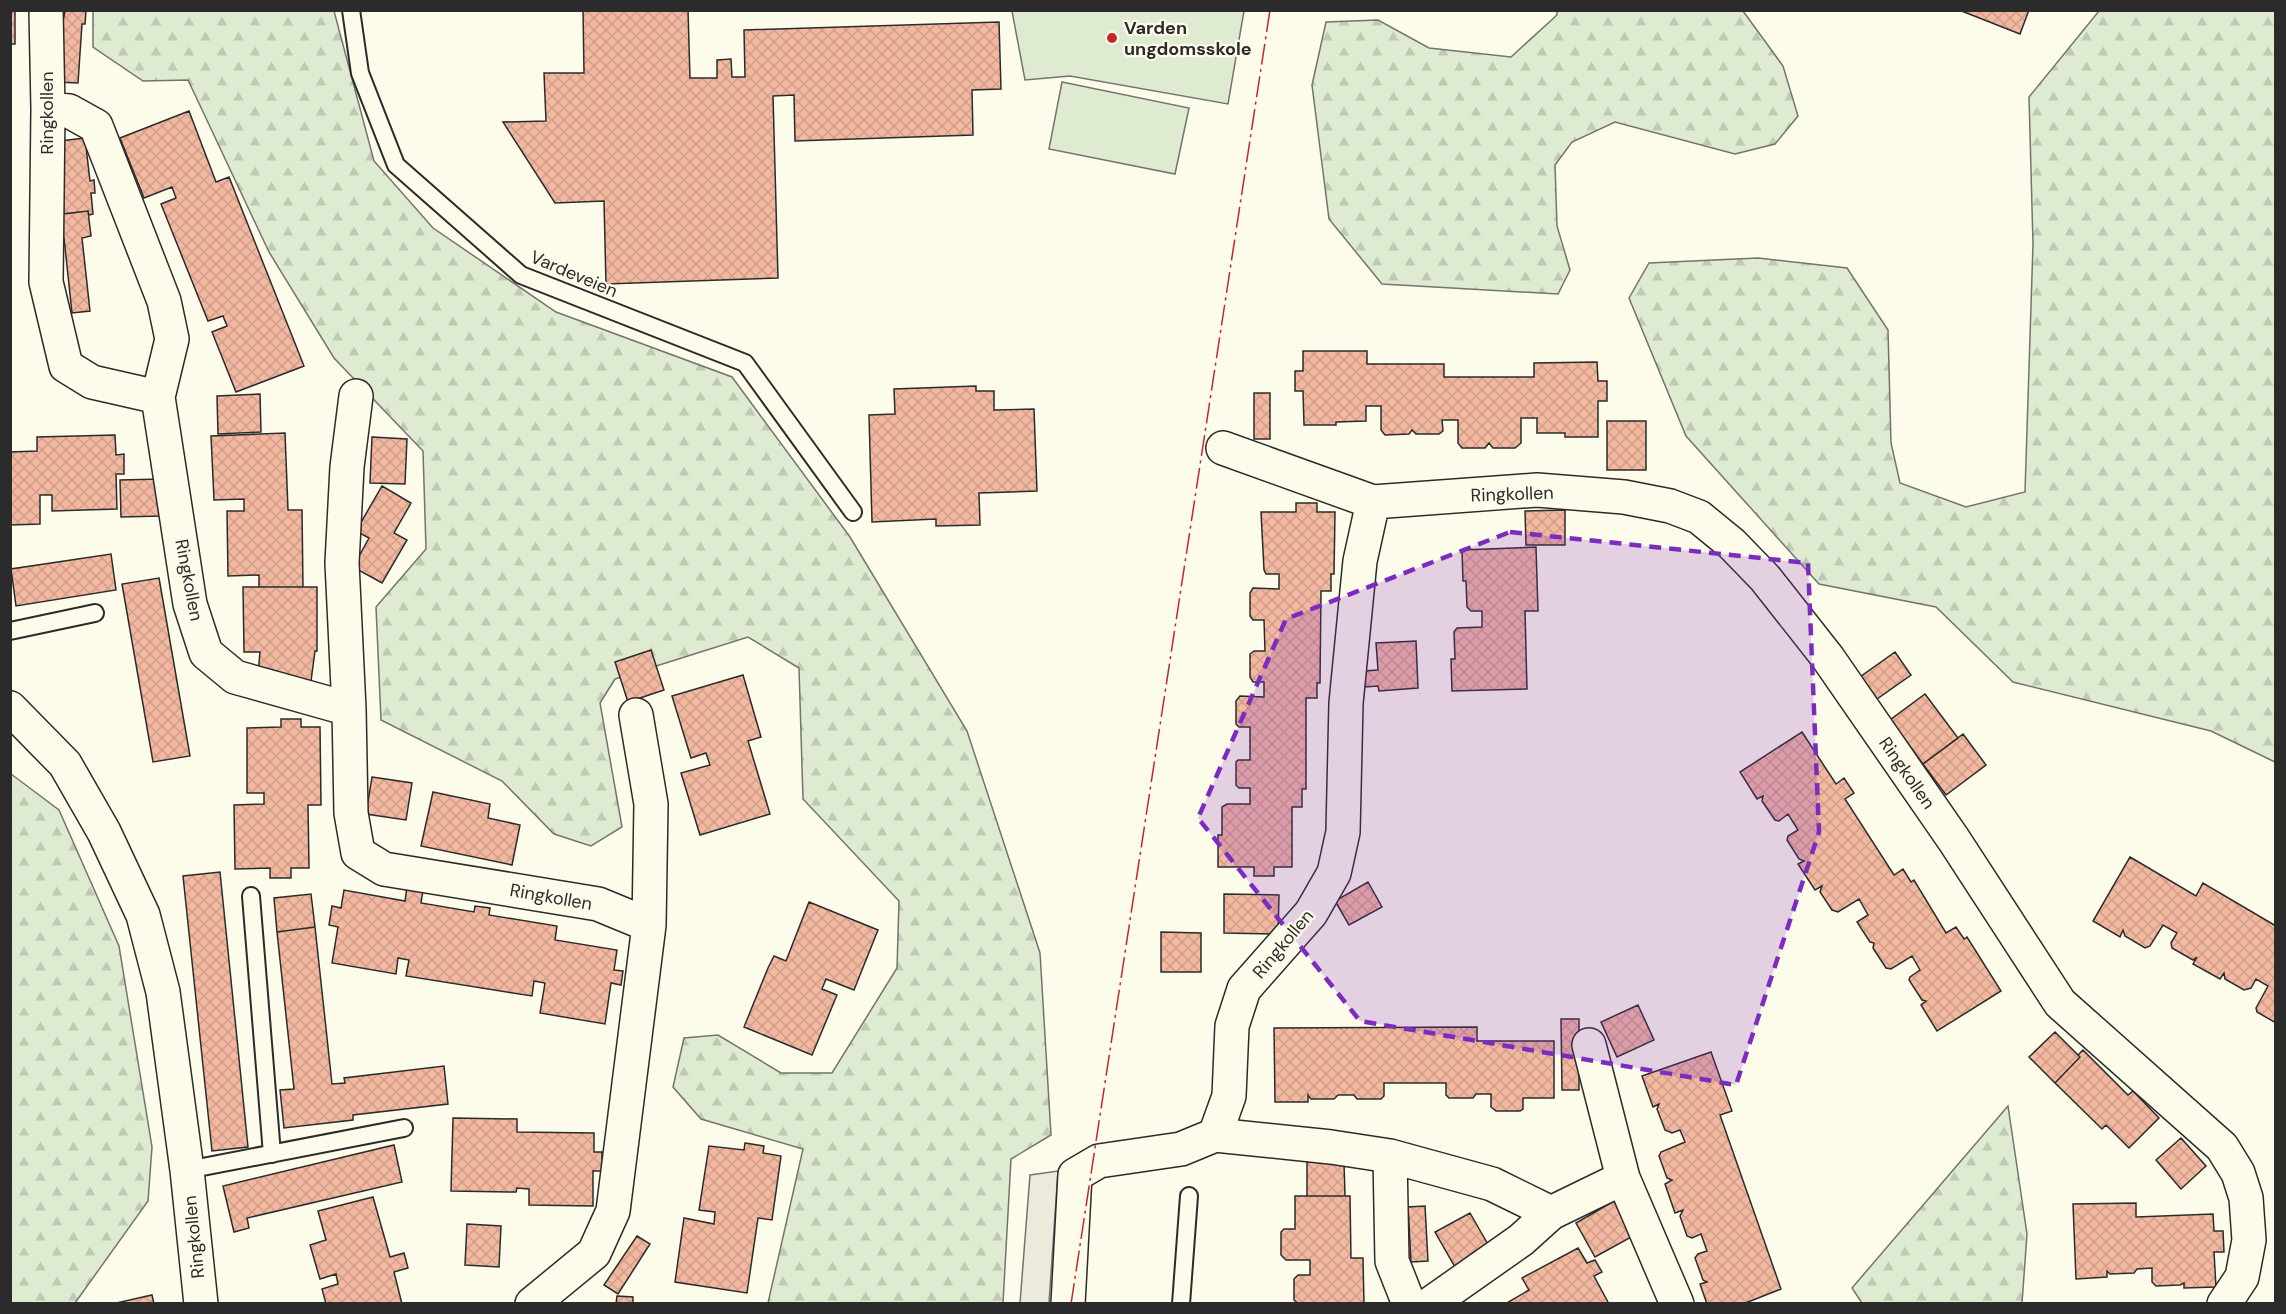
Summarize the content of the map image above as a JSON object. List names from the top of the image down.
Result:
{
  "streets": {
    "street": ["Ringkollen"],
    "lane": ["Vardeveien"]
  },
  "places": ["Varden ungdomsskole"]
}
